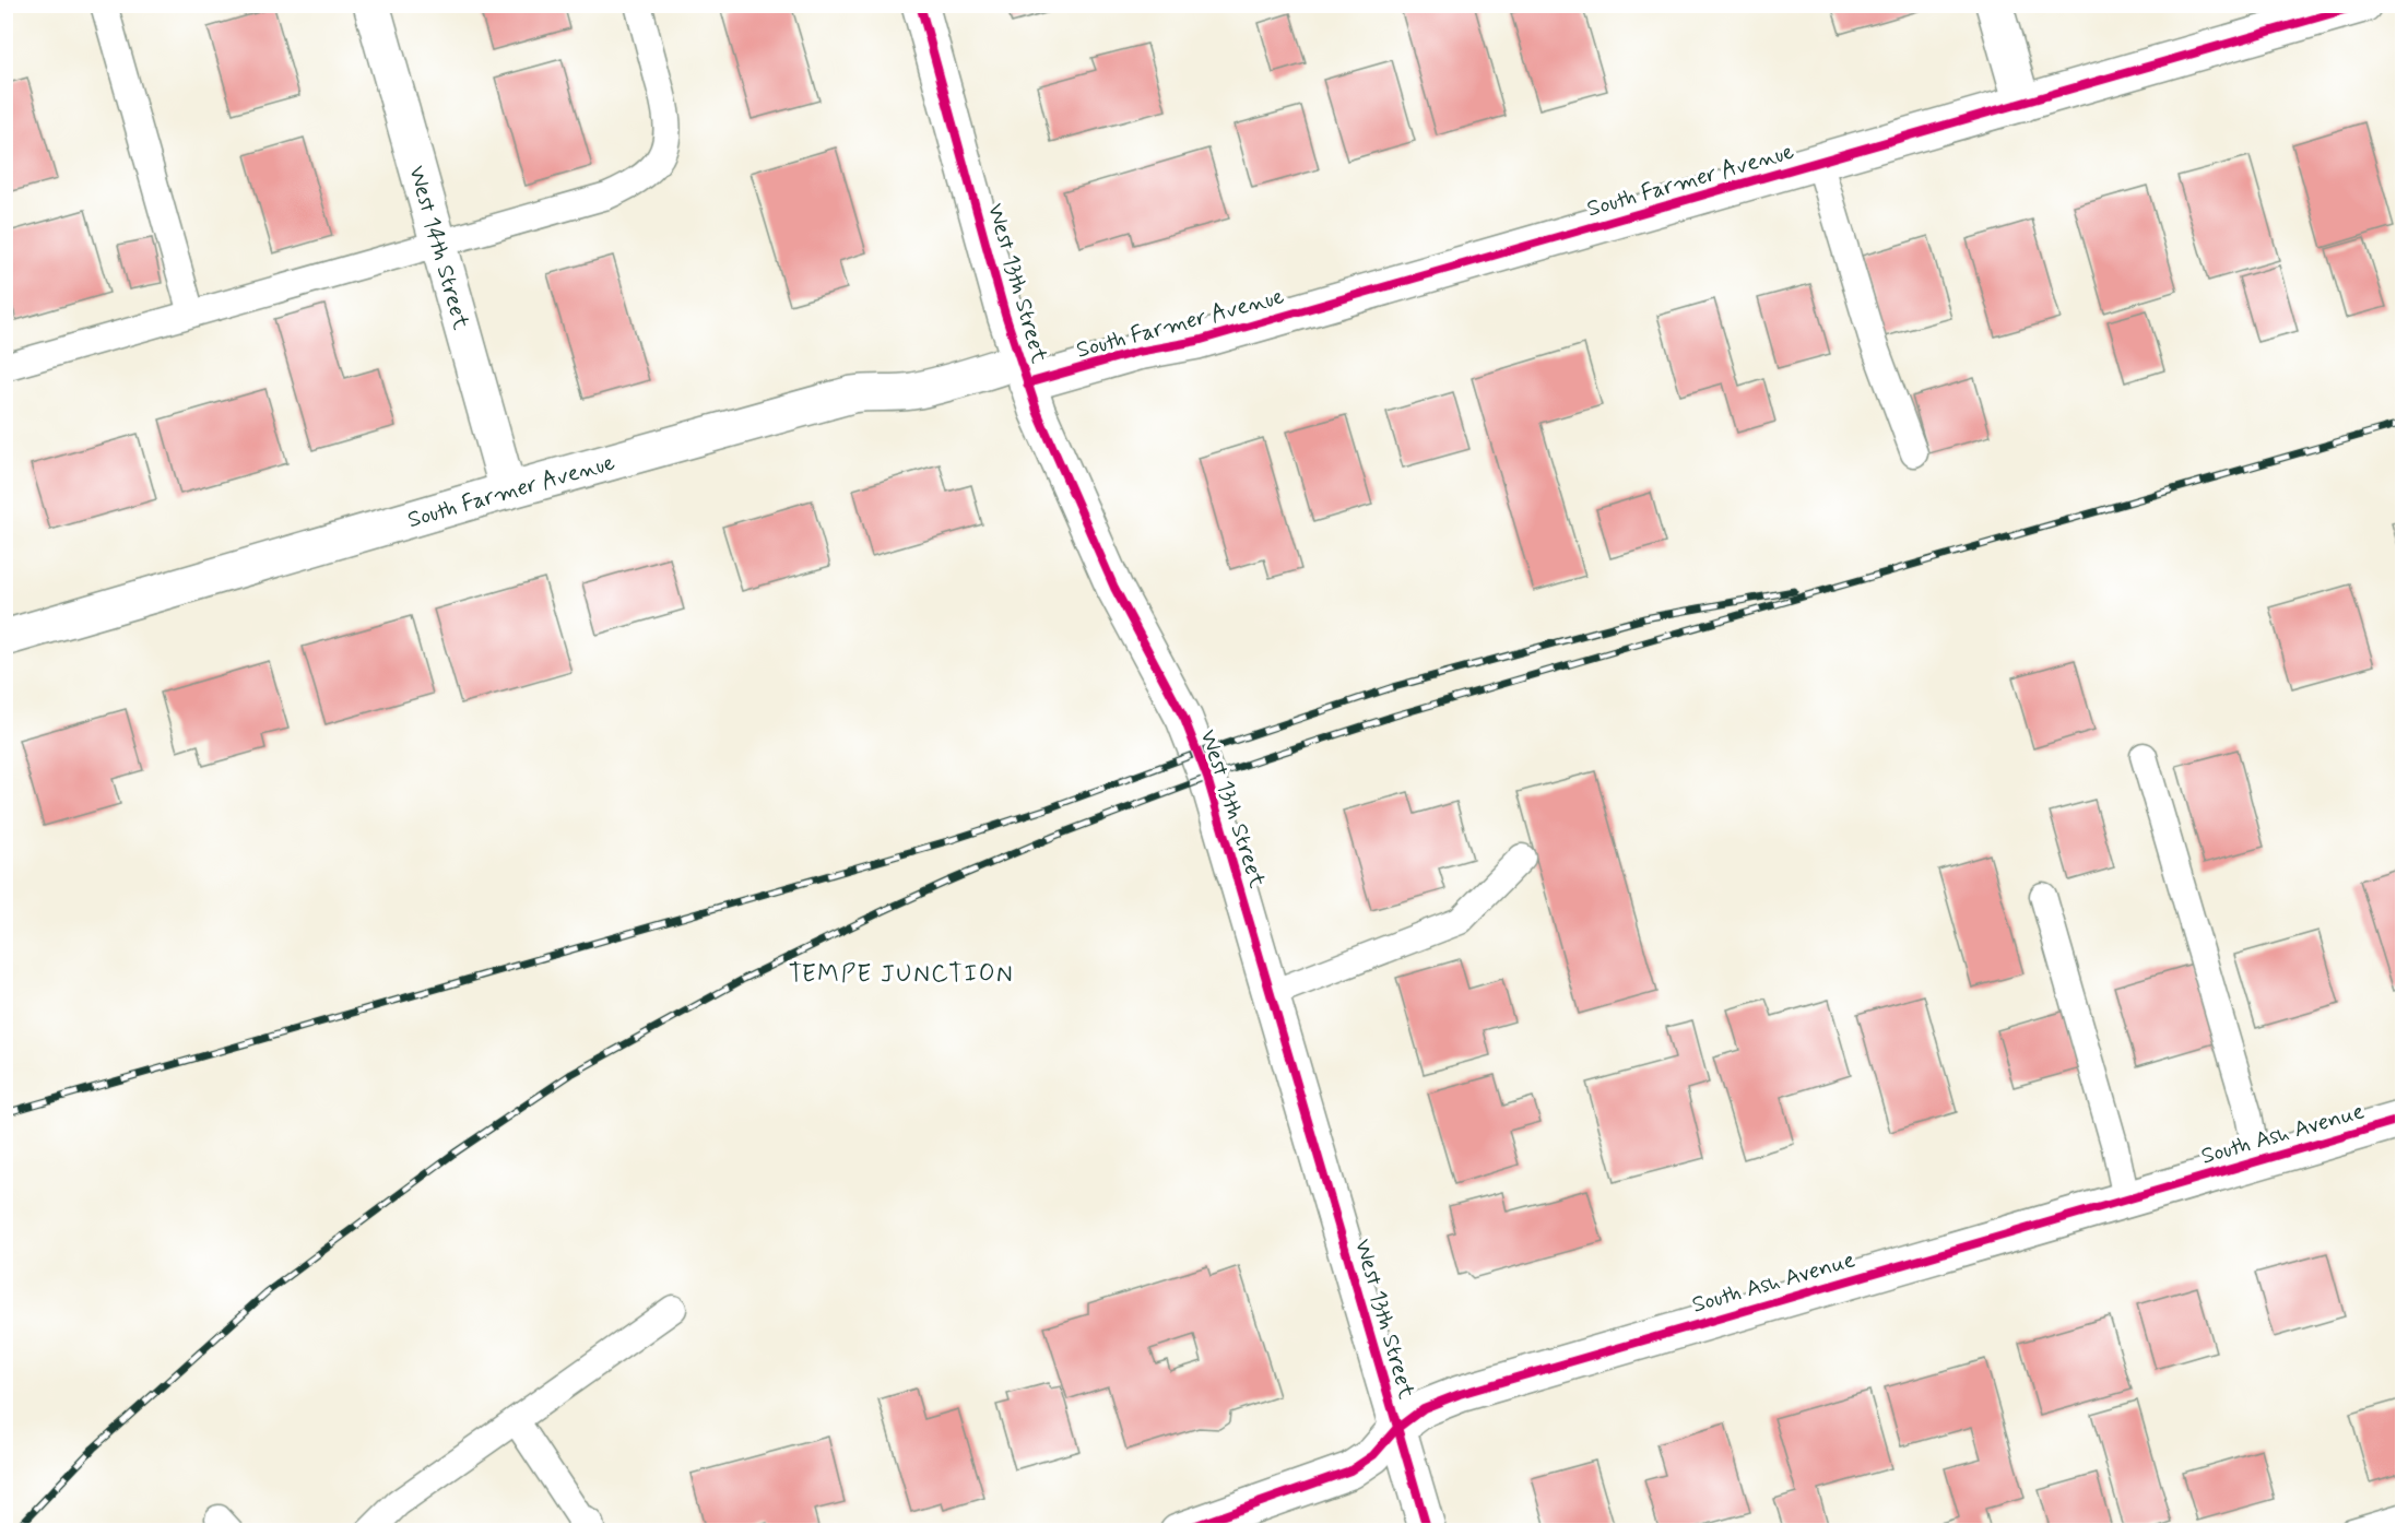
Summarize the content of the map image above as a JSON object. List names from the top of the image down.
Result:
{
  "streets": {
    "street": [
      "South Farmer Avenue",
      "West 14th Street",
      "West 13th Street",
      "South Ash Avenue"
    ]
  },
  "crossings": [
    ["South Farmer Avenue", "West 14th Street"],
    ["South Farmer Avenue", "West 13th Street"],
    ["West 13th Street", "South Ash Avenue"]
  ],
  "districts": ["TEMPE JUNCTION"]
}
